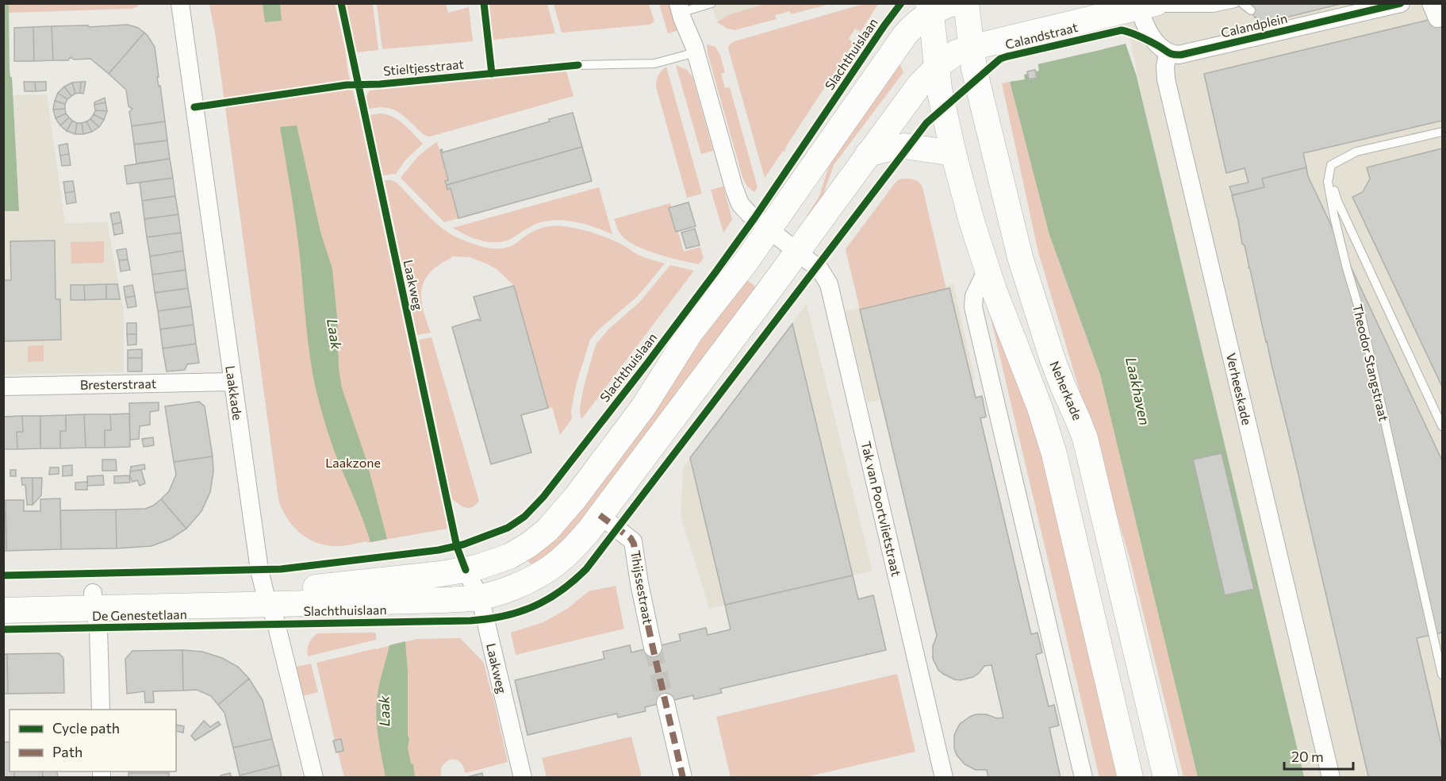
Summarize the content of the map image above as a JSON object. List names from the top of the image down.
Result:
{
  "streets": {
    "main road": [
      "Calandstraat",
      "Slachthuislaan",
      "Neherkade",
      "De Genestetlaan"
    ],
    "street": [
      "Calandplein",
      "Laakweg",
      "Bresterstraat",
      "Verheeskade",
      "Laakkade",
      "Tak van Poortvlietstraat",
      "Thijssestraat"
    ],
    "lane": ["Theodor Stangstraat"],
    "cycle path": ["Stieltjesstraat"]
  },
  "crossings": [
    ["Calandplein", "Verheeskade"],
    ["Calandstraat", "Slachthuislaan"],
    ["Calandstraat", "Neherkade"],
    ["Slachthuislaan", "Laakweg"],
    ["Slachthuislaan", "Neherkade"],
    ["Slachthuislaan", "Laakkade"],
    ["Slachthuislaan", "Tak van Poortvlietstraat"],
    ["Slachthuislaan", "Thijssestraat"],
    ["Slachthuislaan", "De Genestetlaan"],
    ["Bresterstraat", "Laakkade"],
    ["Laakkade", "De Genestetlaan"]
  ],
  "water": ["Laak", "Laakhaven"],
  "parks": ["Laakzone"],
  "legend": ["Cycle path", "Path"],
  "scale_bar": "20 m"
}
